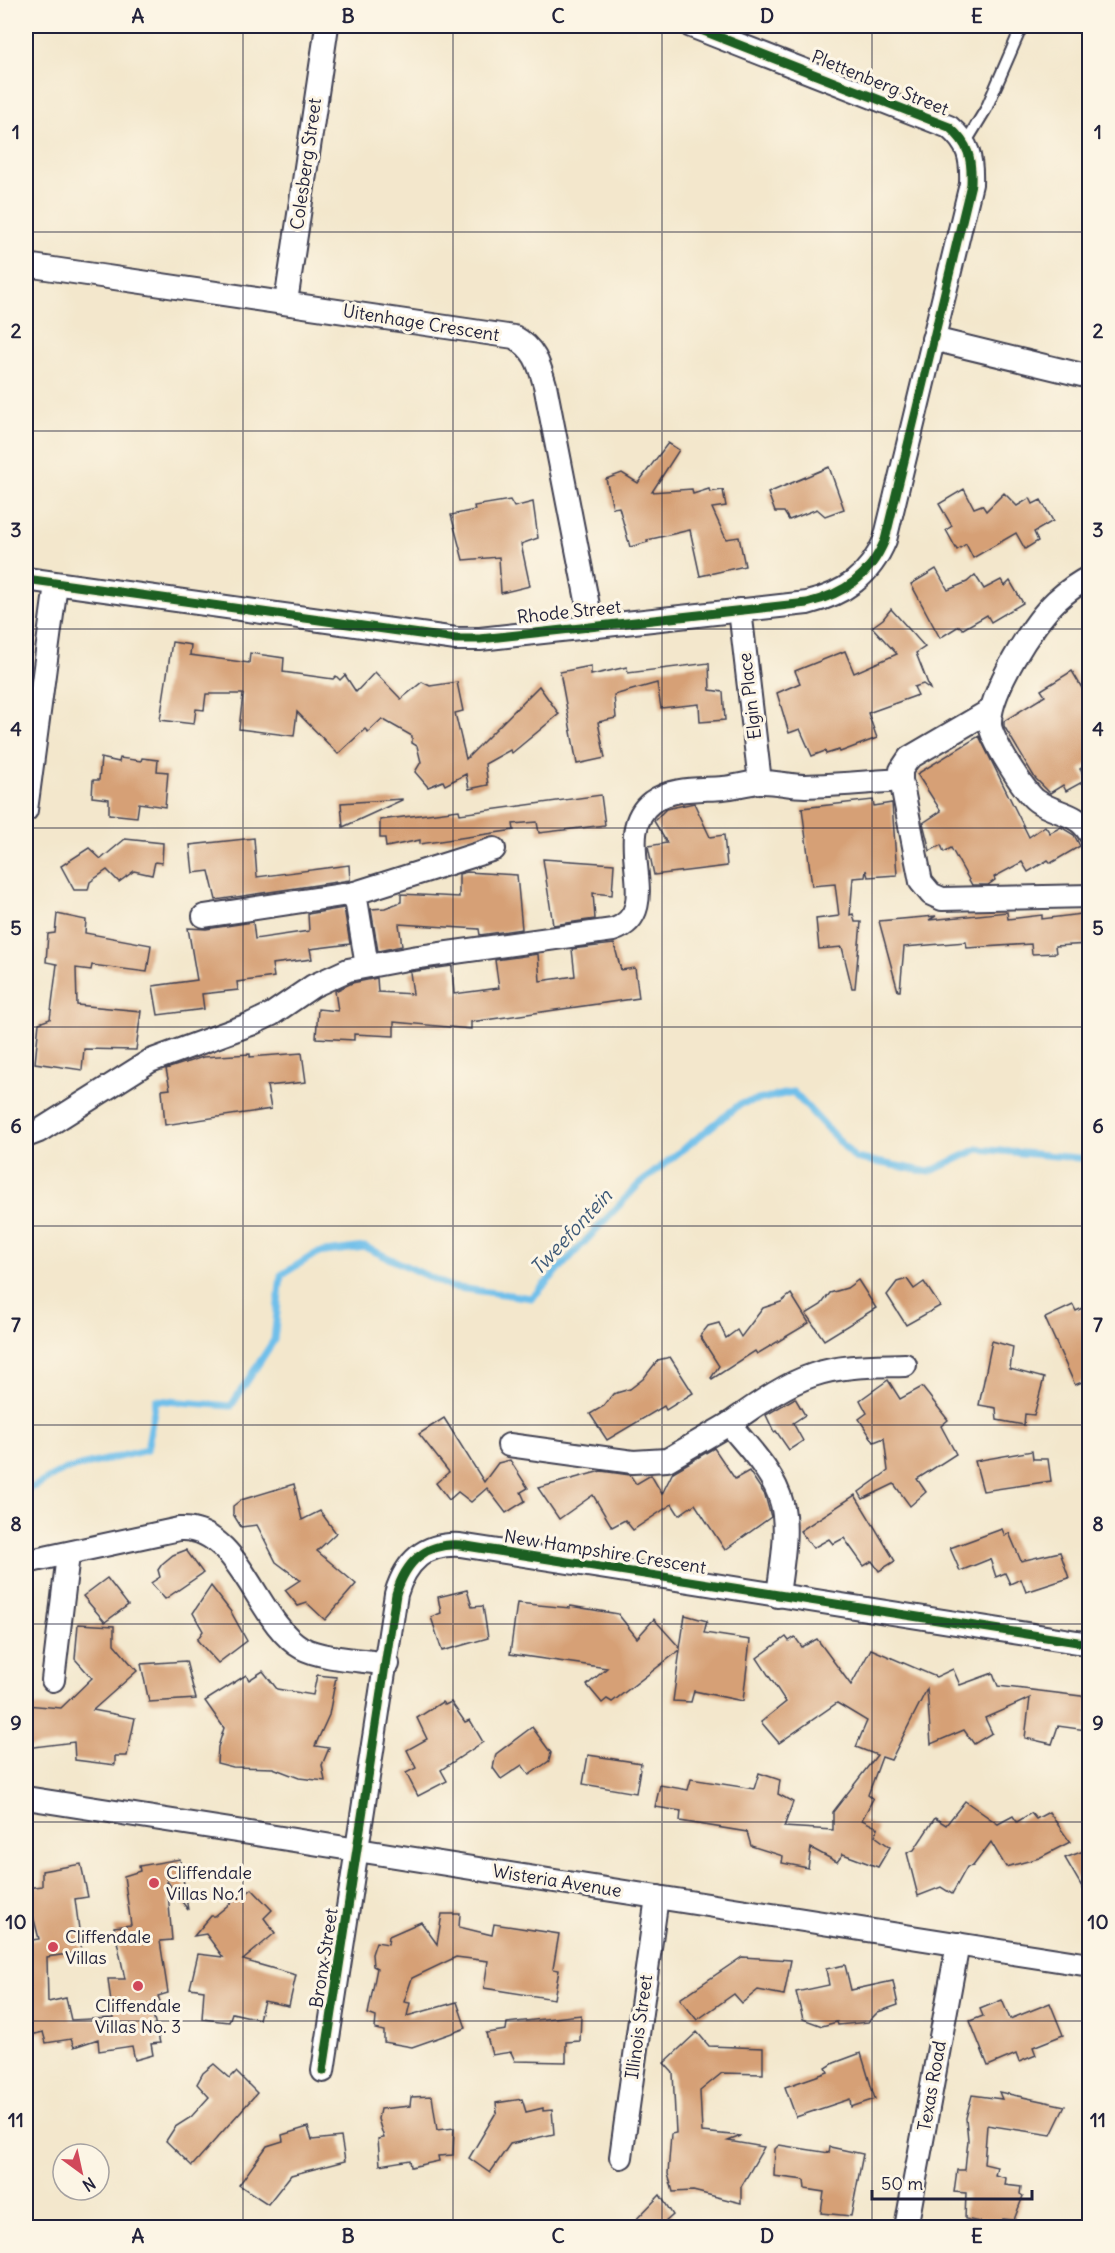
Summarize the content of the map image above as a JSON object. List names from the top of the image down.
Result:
{
  "streets": {
    "street": [
      "Plettenberg Street",
      "Colesberg Street",
      "Uitenhage Crescent",
      "Rhode Street",
      "Elgin Place",
      "New Hampshire Crescent",
      "Wisteria Avenue",
      "Bronx Street",
      "Illinois Street",
      "Texas Road"
    ]
  },
  "crossings": [
    ["Colesberg Street", "Uitenhage Crescent"],
    ["Uitenhage Crescent", "Rhode Street"],
    ["Rhode Street", "Elgin Place"],
    ["New Hampshire Crescent", "Wisteria Avenue"],
    ["New Hampshire Crescent", "Bronx Street"],
    ["Wisteria Avenue", "Bronx Street"],
    ["Wisteria Avenue", "Illinois Street"],
    ["Wisteria Avenue", "Texas Road"]
  ],
  "water": ["Tweefontein"],
  "places": ["Cliffendale Villas No.1", "Cliffendale Villas", "Cliffendale Villas No. 3"],
  "scale_bar": "50 m",
  "north": "bottom right",
  "grid": {
    "columns": [
      "A",
      "B",
      "C",
      "D",
      "E"
    ],
    "rows": [
      "1",
      "2",
      "3",
      "4",
      "5",
      "6",
      "7",
      "8",
      "9",
      "10",
      "11"
    ]
  }
}
